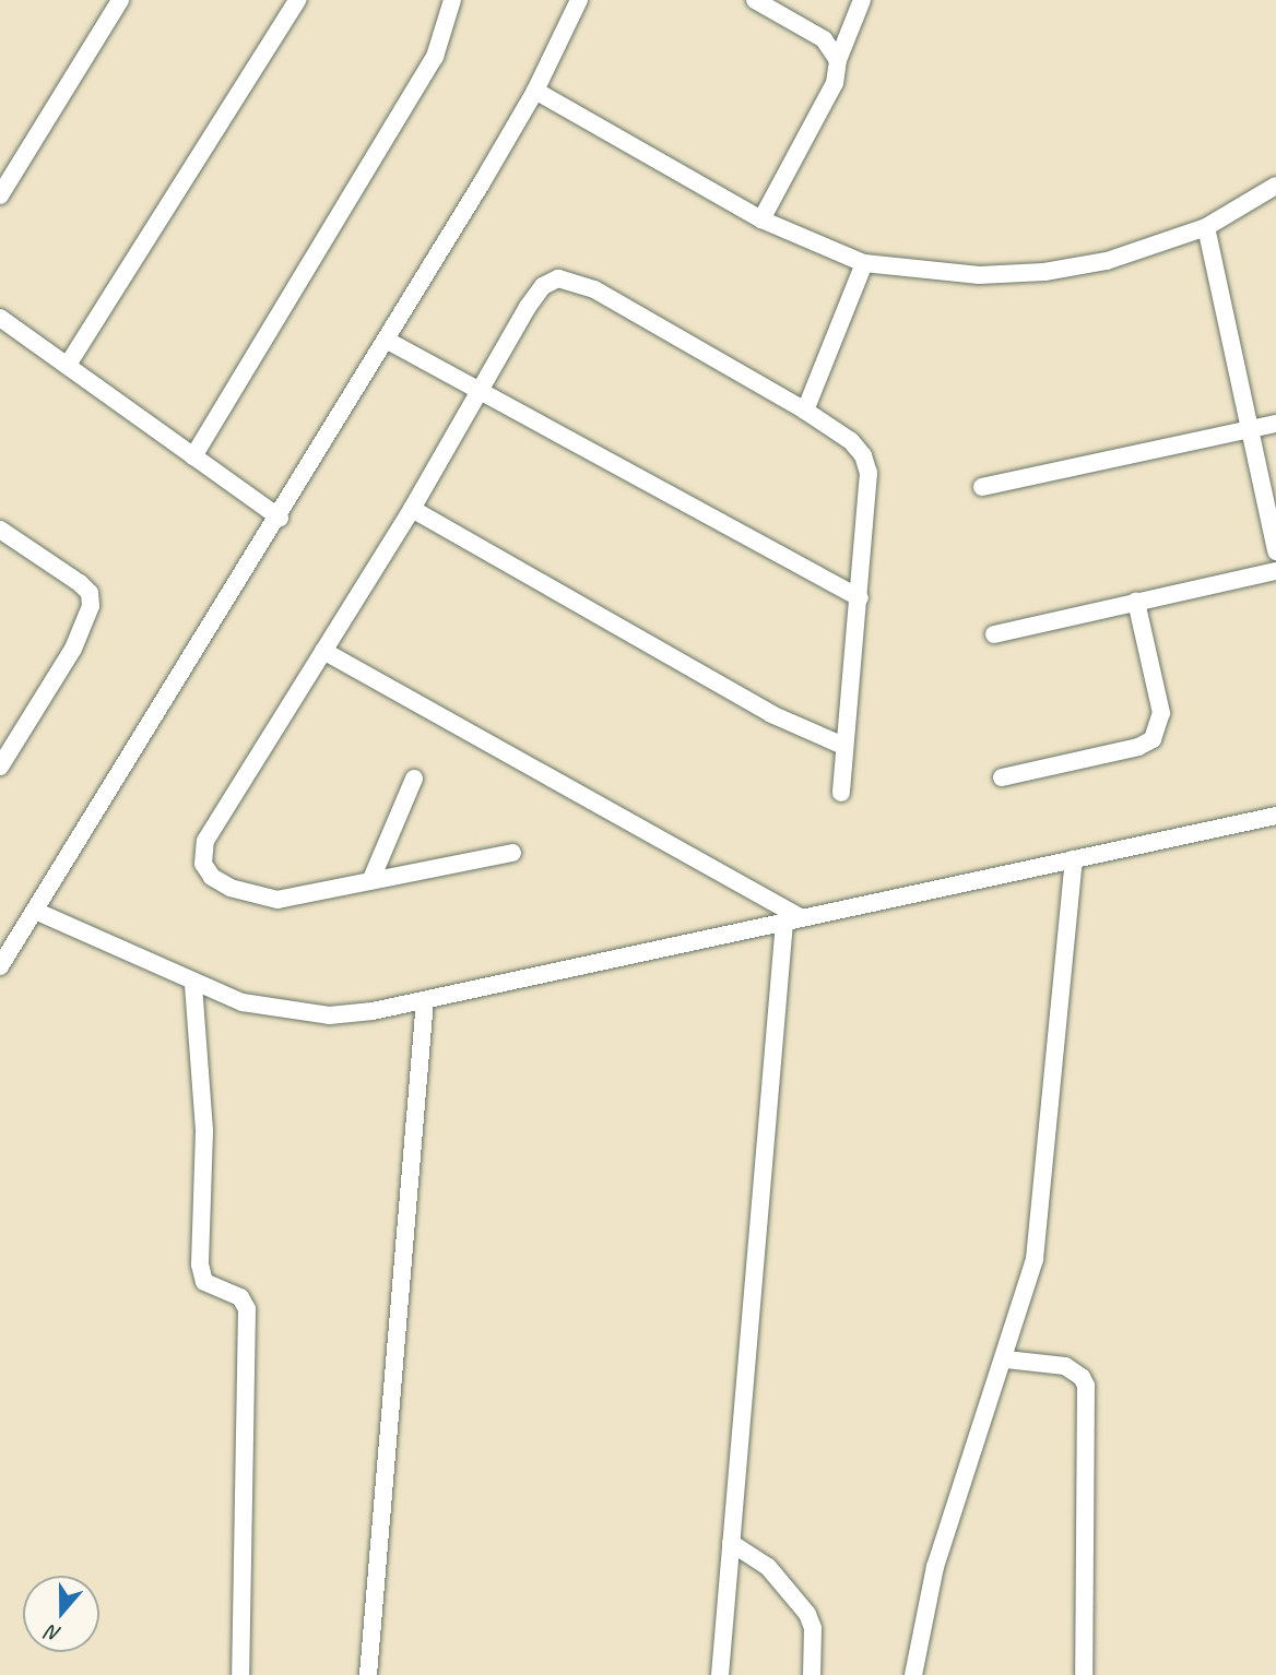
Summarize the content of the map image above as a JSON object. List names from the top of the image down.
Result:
{
  "north": "bottom"
}
